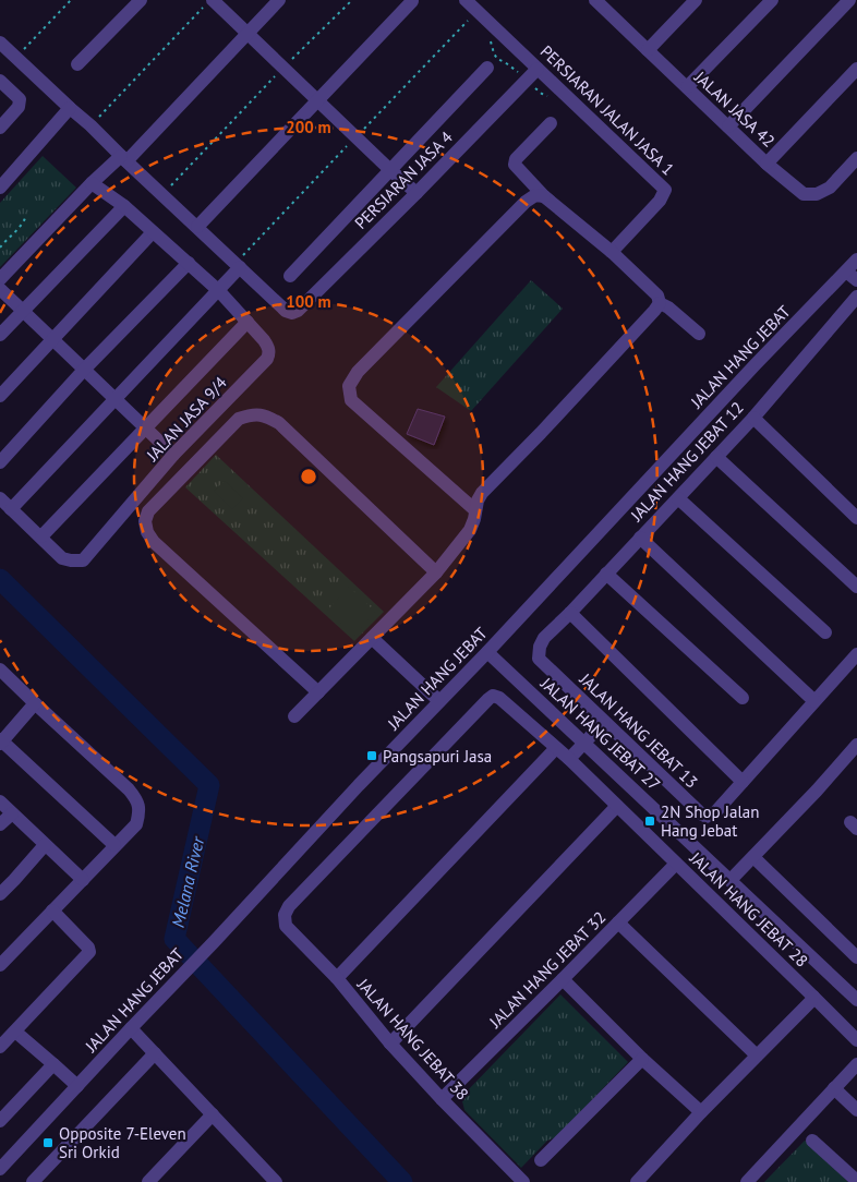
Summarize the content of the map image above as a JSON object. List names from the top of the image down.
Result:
{
  "streets": {
    "street": [
      "JALAN JASA 42",
      "PERSIARAN JALAN JASA 1",
      "PERSIARAN JASA 4",
      "JALAN HANG JEBAT",
      "JALAN JASA 9/4",
      "JALAN HANG JEBAT 12",
      "JALAN HANG JEBAT 13",
      "JALAN HANG JEBAT 27",
      "JALAN HANG JEBAT 28",
      "JALAN HANG JEBAT 32",
      "JALAN HANG JEBAT 38"
    ]
  },
  "crossings": [
    ["PERSIARAN JALAN JASA 1", "PERSIARAN JASA 4"],
    ["JALAN HANG JEBAT", "JALAN HANG JEBAT 27"],
    ["JALAN HANG JEBAT 12", "JALAN HANG JEBAT 13"],
    ["JALAN HANG JEBAT 28", "JALAN HANG JEBAT 32"],
    ["JALAN HANG JEBAT 28", "JALAN HANG JEBAT 38"],
    ["JALAN HANG JEBAT 32", "JALAN HANG JEBAT 38"]
  ],
  "water": ["Melana River"],
  "places": {
    "transit": ["Pangsapuri Jasa", "2N Shop Jalan Hang Jebat", "Opposite 7-Eleven Sri Orkid"]
  },
  "rings": ["200 m", "100 m"]
}
